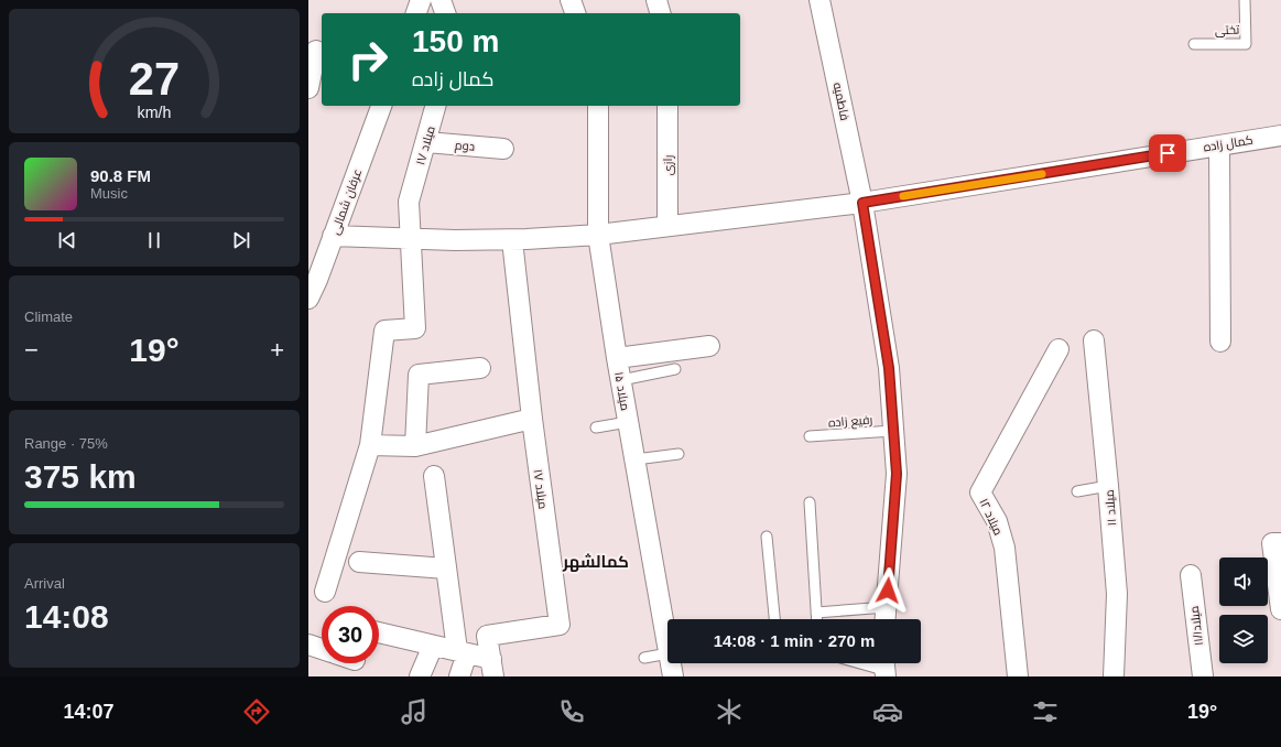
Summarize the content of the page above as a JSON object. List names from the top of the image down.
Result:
{
  "streets": {
    "street": [
      "فاطمیه",
      "کمال زاده",
      "میلاد ۱۷",
      "دوم",
      "رازی",
      "عرفان شمالی",
      "میلاد ۱۵",
      "میلاد ۱۱",
      "میلاد ۱۲",
      "میلاد۱۱/۱"
    ],
    "lane": ["تختی", "رفیع زاده"]
  },
  "crossings": [
    ["فاطمیه", "کمال زاده"],
    ["فاطمیه", "رفیع زاده"],
    ["کمال زاده", "میلاد ۱۷"],
    ["کمال زاده", "رازی"],
    ["کمال زاده", "عرفان شمالی"],
    ["کمال زاده", "میلاد ۱۵"],
    ["میلاد ۱۷", "دوم"]
  ],
  "districts": ["کمالشهر"],
  "page": {
    "turn": ["150 m", "کمال زاده"],
    "song": ["90.8 FM", "Music"],
    "tile": [
      "Climate",
      ["Range · 75%", "375 km"],
      ["Arrival", "14:08"]
    ],
    "heat": ["−", "19°", "+"],
    "limit": "30",
    "trip": "14:08 · 1 min · 270 m",
    "tabs": ["14:07", "19°"],
    "gauge": ["27", "km/h"]
  }
}
